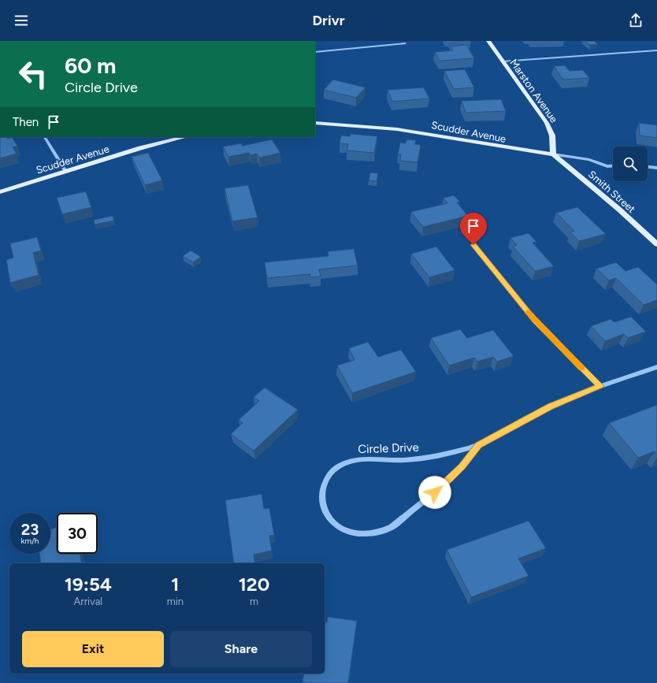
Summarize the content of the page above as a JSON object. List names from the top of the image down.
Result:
{
  "streets": {
    "main road": ["Marston Avenue", "Scudder Avenue", "Smith Street"],
    "street": ["Circle Drive"]
  },
  "crossings": [
    ["Marston Avenue", "Scudder Avenue"],
    ["Marston Avenue", "Smith Street"],
    ["Scudder Avenue", "Smith Street"]
  ],
  "page": {
    "header": "Drivr",
    "turn": ["60 m", "Circle Drive"],
    "then": "Then",
    "speed": "23 km/h",
    "limit": "30",
    "eta": [
      "19:54",
      "Arrival",
      "1",
      "min",
      "120",
      "m"
    ],
    "buttons": ["Exit", "Share"]
  }
}
